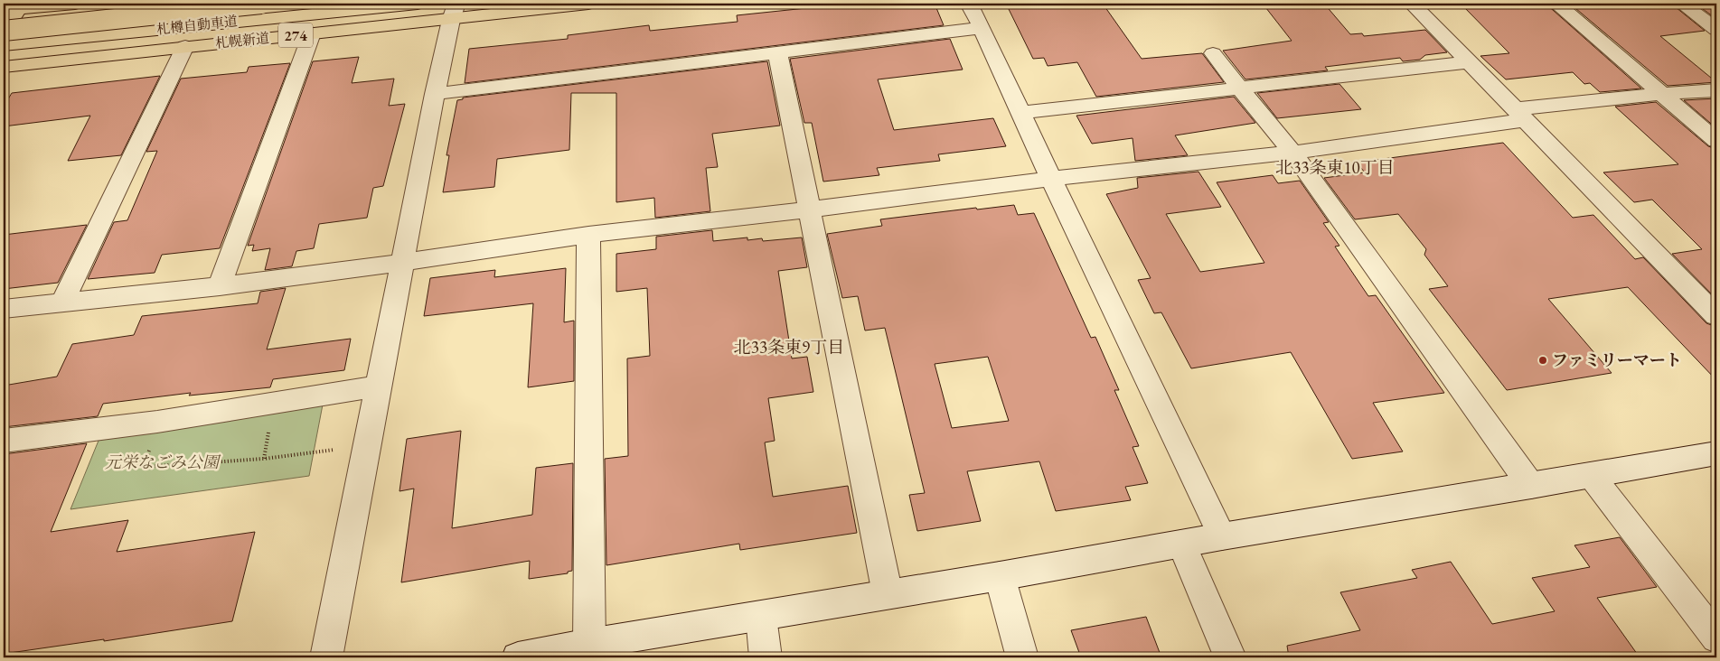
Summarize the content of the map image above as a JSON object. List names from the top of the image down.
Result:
{
  "streets": {
    "main road": ["札樽自動車道", "274", "札幌新道"]
  },
  "districts": ["北33条東10丁目", "北33条東9丁目"],
  "parks": ["元栄なごみ公園"],
  "places": ["ファミリーマート"]
}
